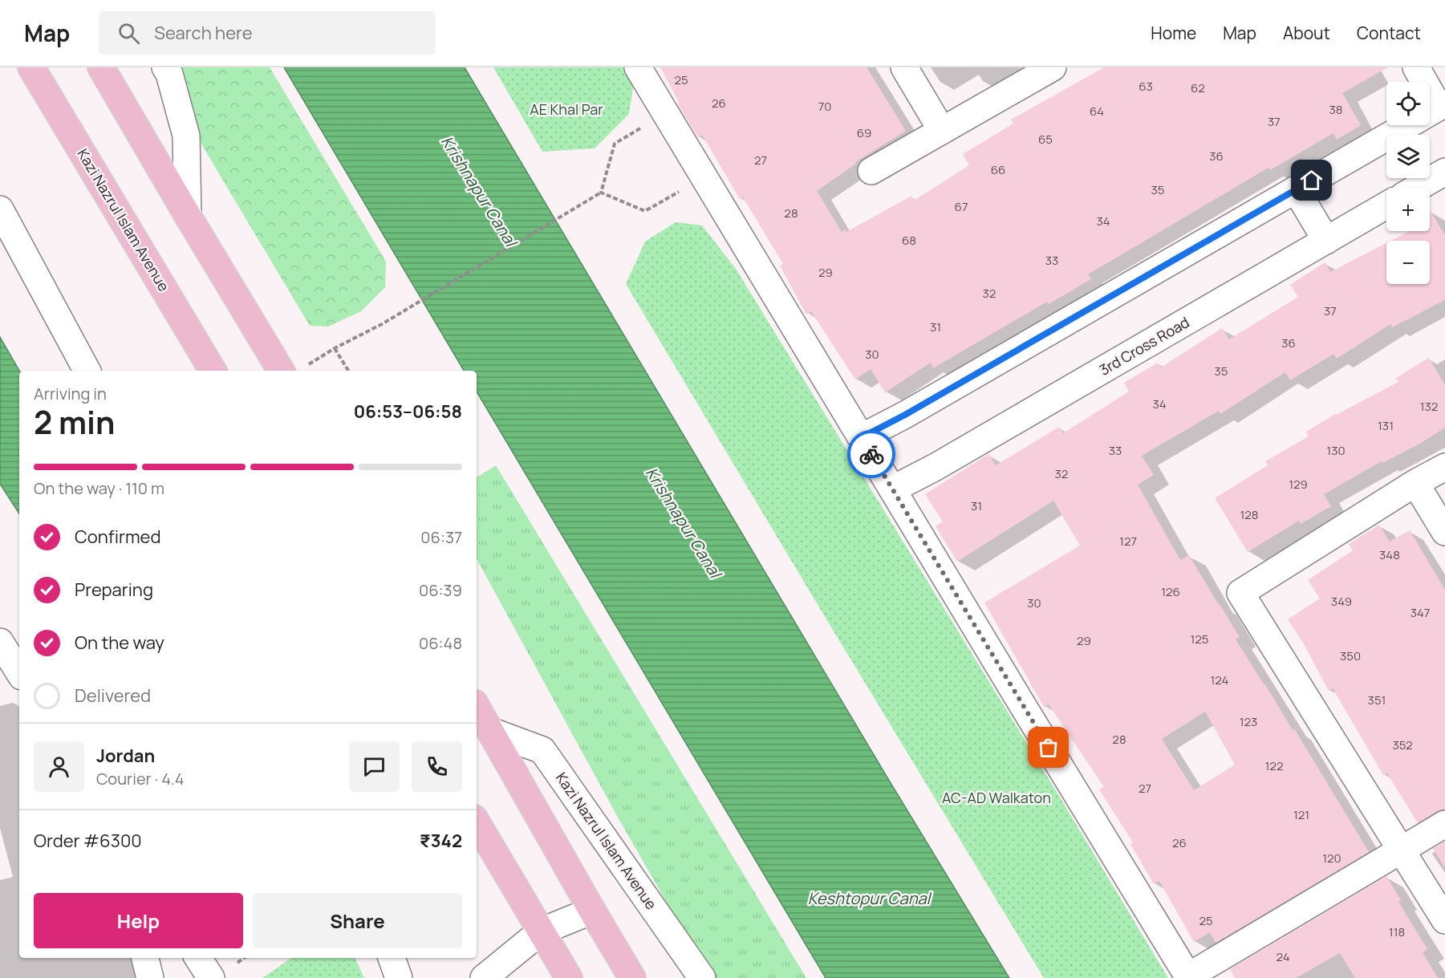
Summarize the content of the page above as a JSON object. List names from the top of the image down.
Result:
{
  "streets": {
    "main road": ["Kazi Nazrul Islam Avenue"],
    "street": ["3rd Cross Road"]
  },
  "water": ["Krishnapur Canal", "Keshtopur Canal"],
  "parks": ["AE Khal Par", "AC-AD Walkaton"],
  "house_numbers": [
    "25",
    "63",
    "62",
    "26",
    "70",
    "38",
    "64",
    "37",
    "69",
    "65",
    "36",
    "27",
    "66",
    "35",
    "67",
    "28",
    "34",
    "68",
    "33",
    "29",
    "32",
    "37",
    "31",
    "36",
    "30",
    "35",
    "34",
    "132",
    "131",
    "33",
    "130",
    "32",
    "129",
    "31",
    "128",
    "127",
    "348",
    "126",
    "349",
    "30",
    "347",
    "125",
    "29",
    "350",
    "124",
    "351",
    "123",
    "28",
    "352",
    "122",
    "27",
    "121",
    "26",
    "120",
    "25",
    "118",
    "24"
  ],
  "page": {
    "header": "Map",
    "search": "Search here",
    "nav": [
      "Home",
      "Map",
      "About",
      "Contact"
    ],
    "map_buttons": ["+", "−"],
    "heading": ["2 min", "Arriving in", "06:53–06:58"],
    "panel": [
      "Jordan",
      "Courier · 4.4",
      "Order #6300",
      "₹342"
    ],
    "bar": "On the way · 110 m",
    "list": [
      ["Confirmed", "06:37"],
      ["Preparing", "06:39"],
      ["On the way", "06:48"],
      "Delivered"
    ],
    "buttons": ["Help", "Share"]
  }
}
